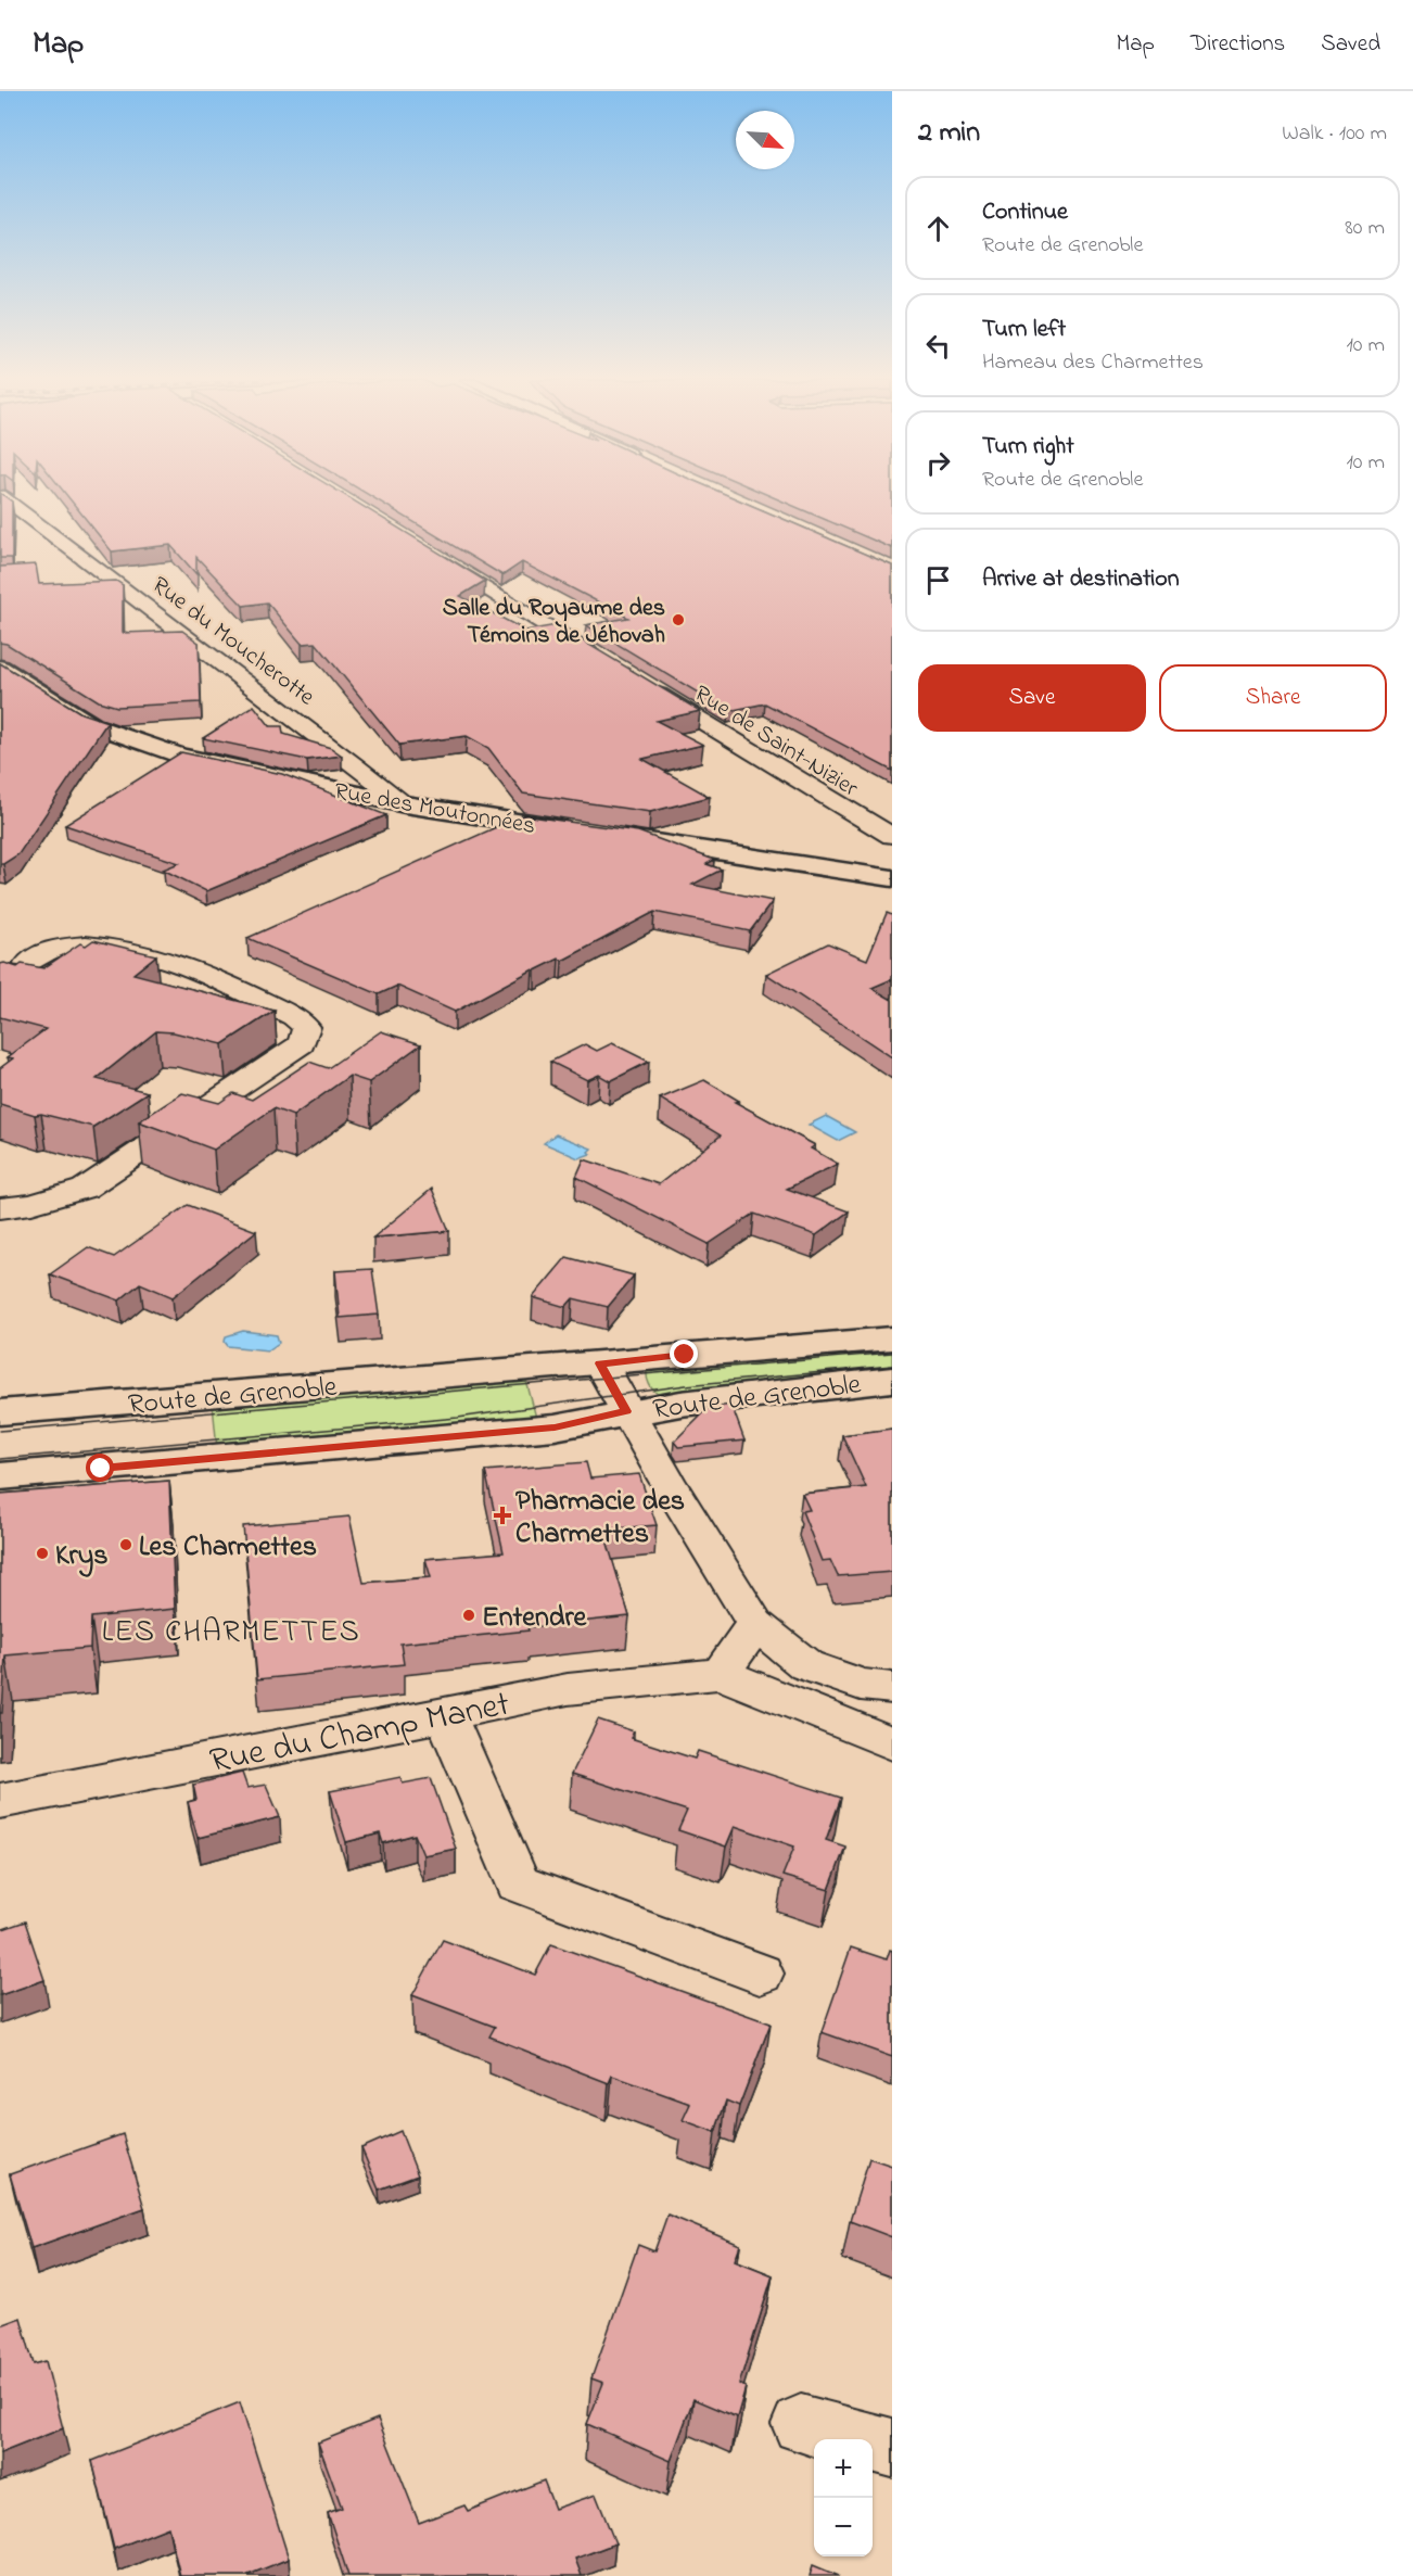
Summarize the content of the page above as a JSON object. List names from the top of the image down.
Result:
{
  "streets": {
    "main road": ["Rue des Moutonnées", "Route de Grenoble"],
    "street": ["Rue du Moucherotte", "Rue de Saint-Nizier", "Rue du Champ Manet"]
  },
  "crossings": [
    ["Rue du Moucherotte", "Rue des Moutonnées"]
  ],
  "districts": ["LES CHARMETTES"],
  "places": {
    "other": [
      "Salle du Royaume des Témoins de Jéhovah",
      "Les Charmettes",
      "Krys",
      "Entendre"
    ],
    "health": ["Pharmacie des Charmettes"]
  },
  "north": "bottom right",
  "page": {
    "header": "Map",
    "nav": ["Map", "Directions", "Saved"],
    "heading": ["2 min", "Walk · 100 m"],
    "list": [
      ["Continue", "Route de Grenoble", "80 m"],
      ["Turn left", "Hameau des Charmettes", "10 m"],
      ["Turn right", "Route de Grenoble", "10 m"],
      "Arrive at destination"
    ],
    "buttons": ["Save", "Share"],
    "map_buttons": ["+", "−"]
  }
}
